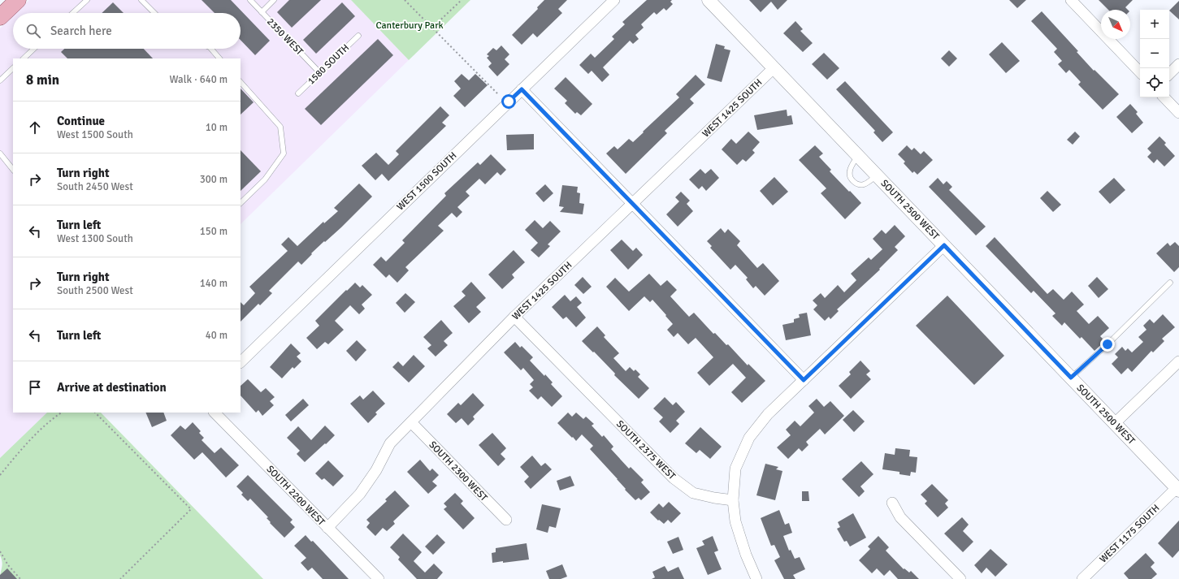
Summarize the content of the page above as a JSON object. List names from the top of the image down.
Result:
{
  "streets": {
    "street": [
      "WEST 1425 SOUTH",
      "WEST 1500 SOUTH",
      "SOUTH 2500 WEST",
      "SOUTH 2375 WEST",
      "SOUTH 2300 WEST",
      "SOUTH 2200 WEST",
      "WEST 1175 SOUTH"
    ],
    "lane": ["2350 WEST", "1580 SOUTH"]
  },
  "crossings": [
    ["2350 WEST", "1580 SOUTH"],
    ["WEST 1425 SOUTH", "SOUTH 2500 WEST"],
    ["WEST 1425 SOUTH", "SOUTH 2375 WEST"],
    ["WEST 1425 SOUTH", "SOUTH 2300 WEST"],
    ["WEST 1425 SOUTH", "SOUTH 2200 WEST"],
    ["SOUTH 2500 WEST", "WEST 1175 SOUTH"]
  ],
  "parks": ["Canterbury Park"],
  "north": "bottom right",
  "page": {
    "map_buttons": ["+", "−"],
    "search": "Search here",
    "heading": ["8 min", "Walk · 640 m"],
    "list": [
      ["Continue", "West 1500 South", "10 m"],
      ["Turn right", "South 2450 West", "300 m"],
      ["Turn left", "West 1300 South", "150 m"],
      ["Turn right", "South 2500 West", "140 m"],
      ["Turn left", "40 m"],
      "Arrive at destination"
    ]
  }
}
